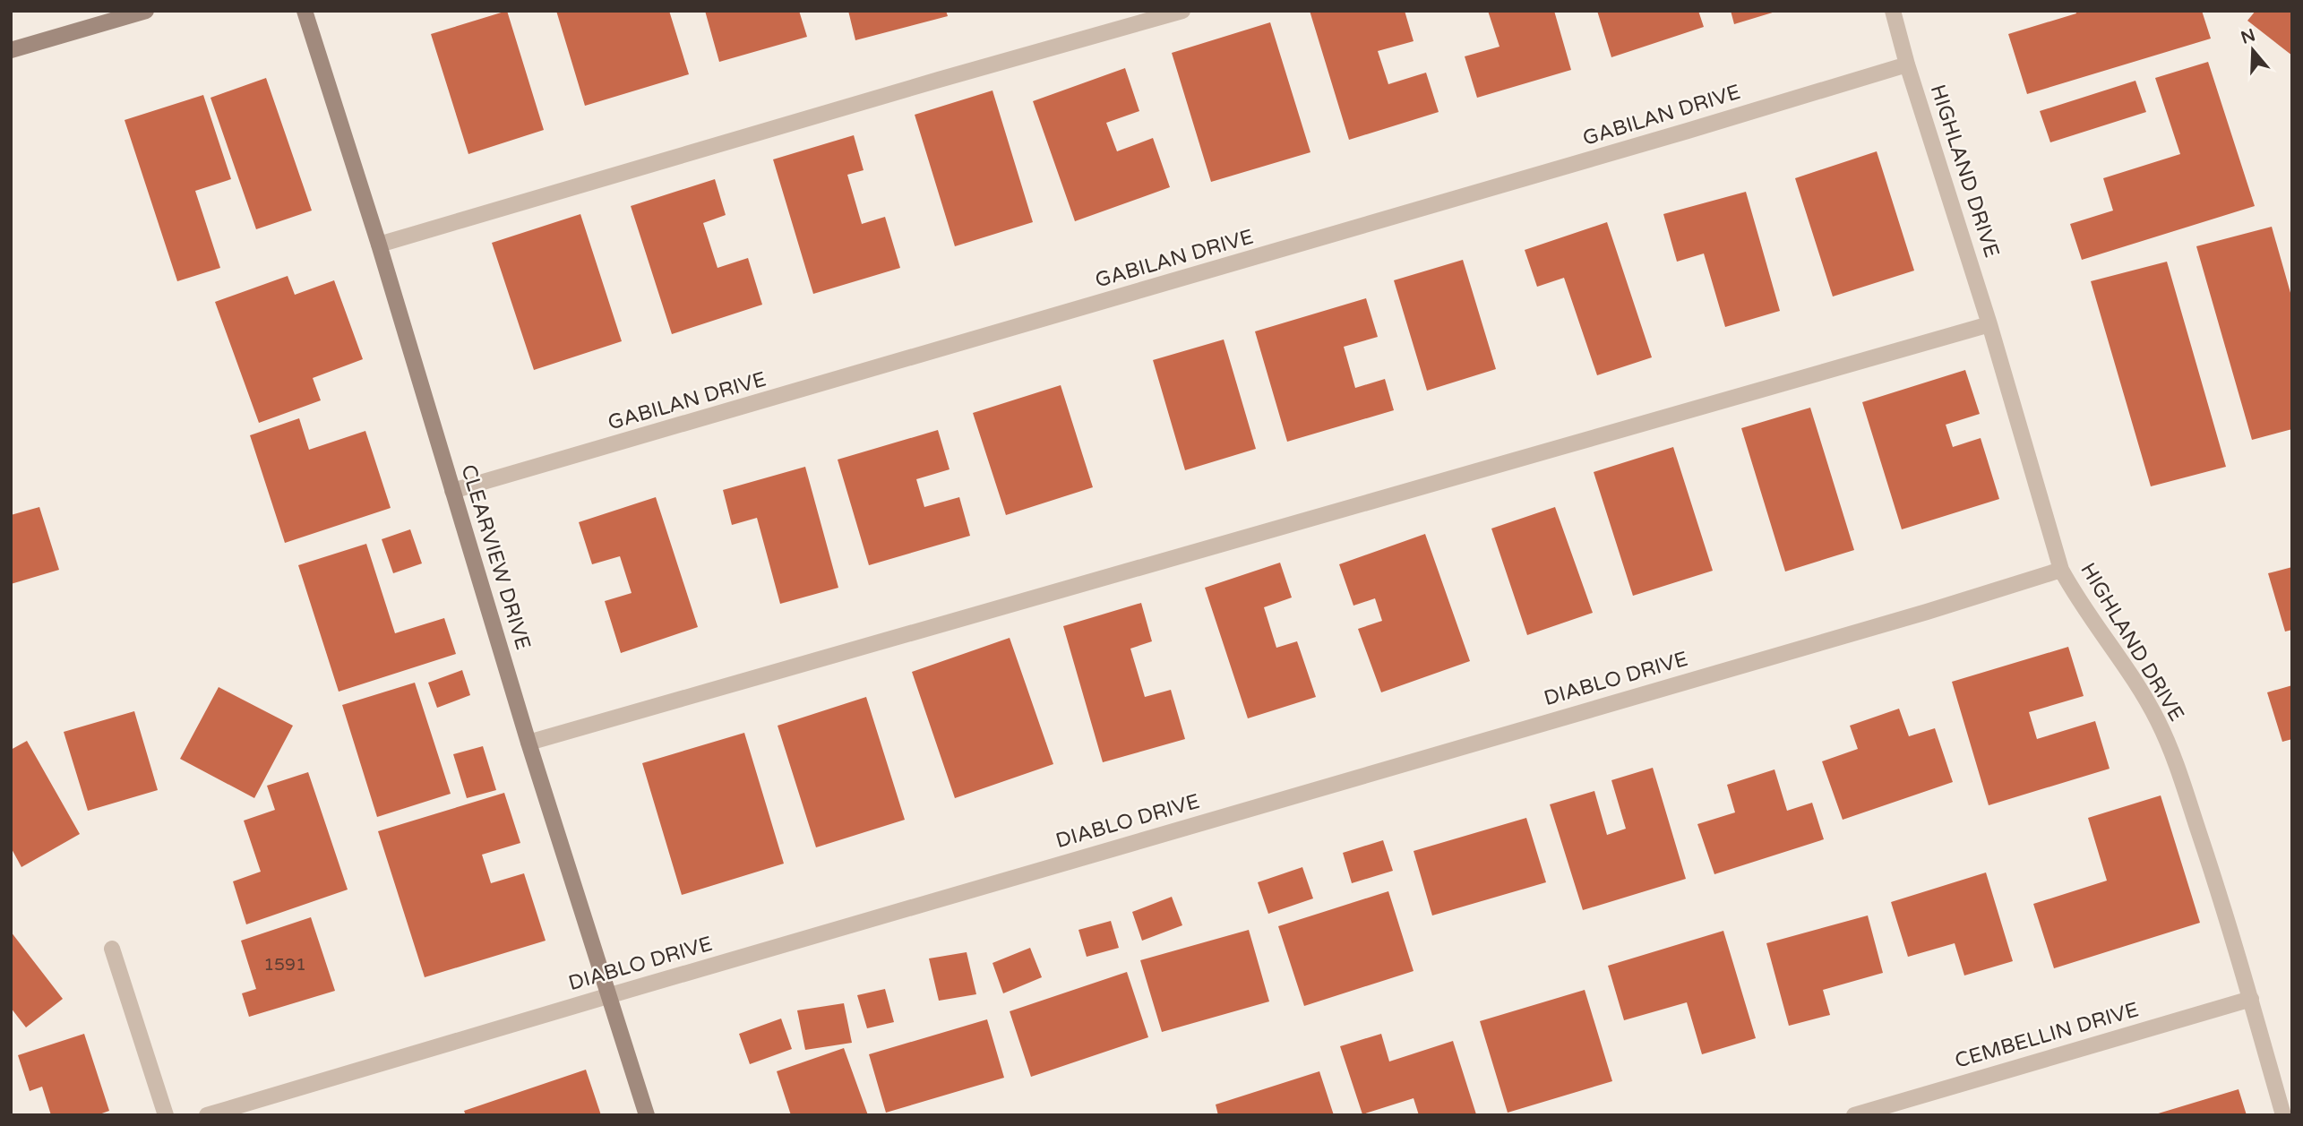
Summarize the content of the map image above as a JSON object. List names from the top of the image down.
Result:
{
  "streets": {
    "street": [
      "GABILAN DRIVE",
      "HIGHLAND DRIVE",
      "CLEARVIEW DRIVE",
      "DIABLO DRIVE",
      "CEMBELLIN DRIVE"
    ]
  },
  "crossings": [
    ["GABILAN DRIVE", "HIGHLAND DRIVE"],
    ["GABILAN DRIVE", "CLEARVIEW DRIVE"],
    ["HIGHLAND DRIVE", "DIABLO DRIVE"],
    ["HIGHLAND DRIVE", "CEMBELLIN DRIVE"],
    ["CLEARVIEW DRIVE", "DIABLO DRIVE"]
  ],
  "house_numbers": ["1591"],
  "north": "top"
}
